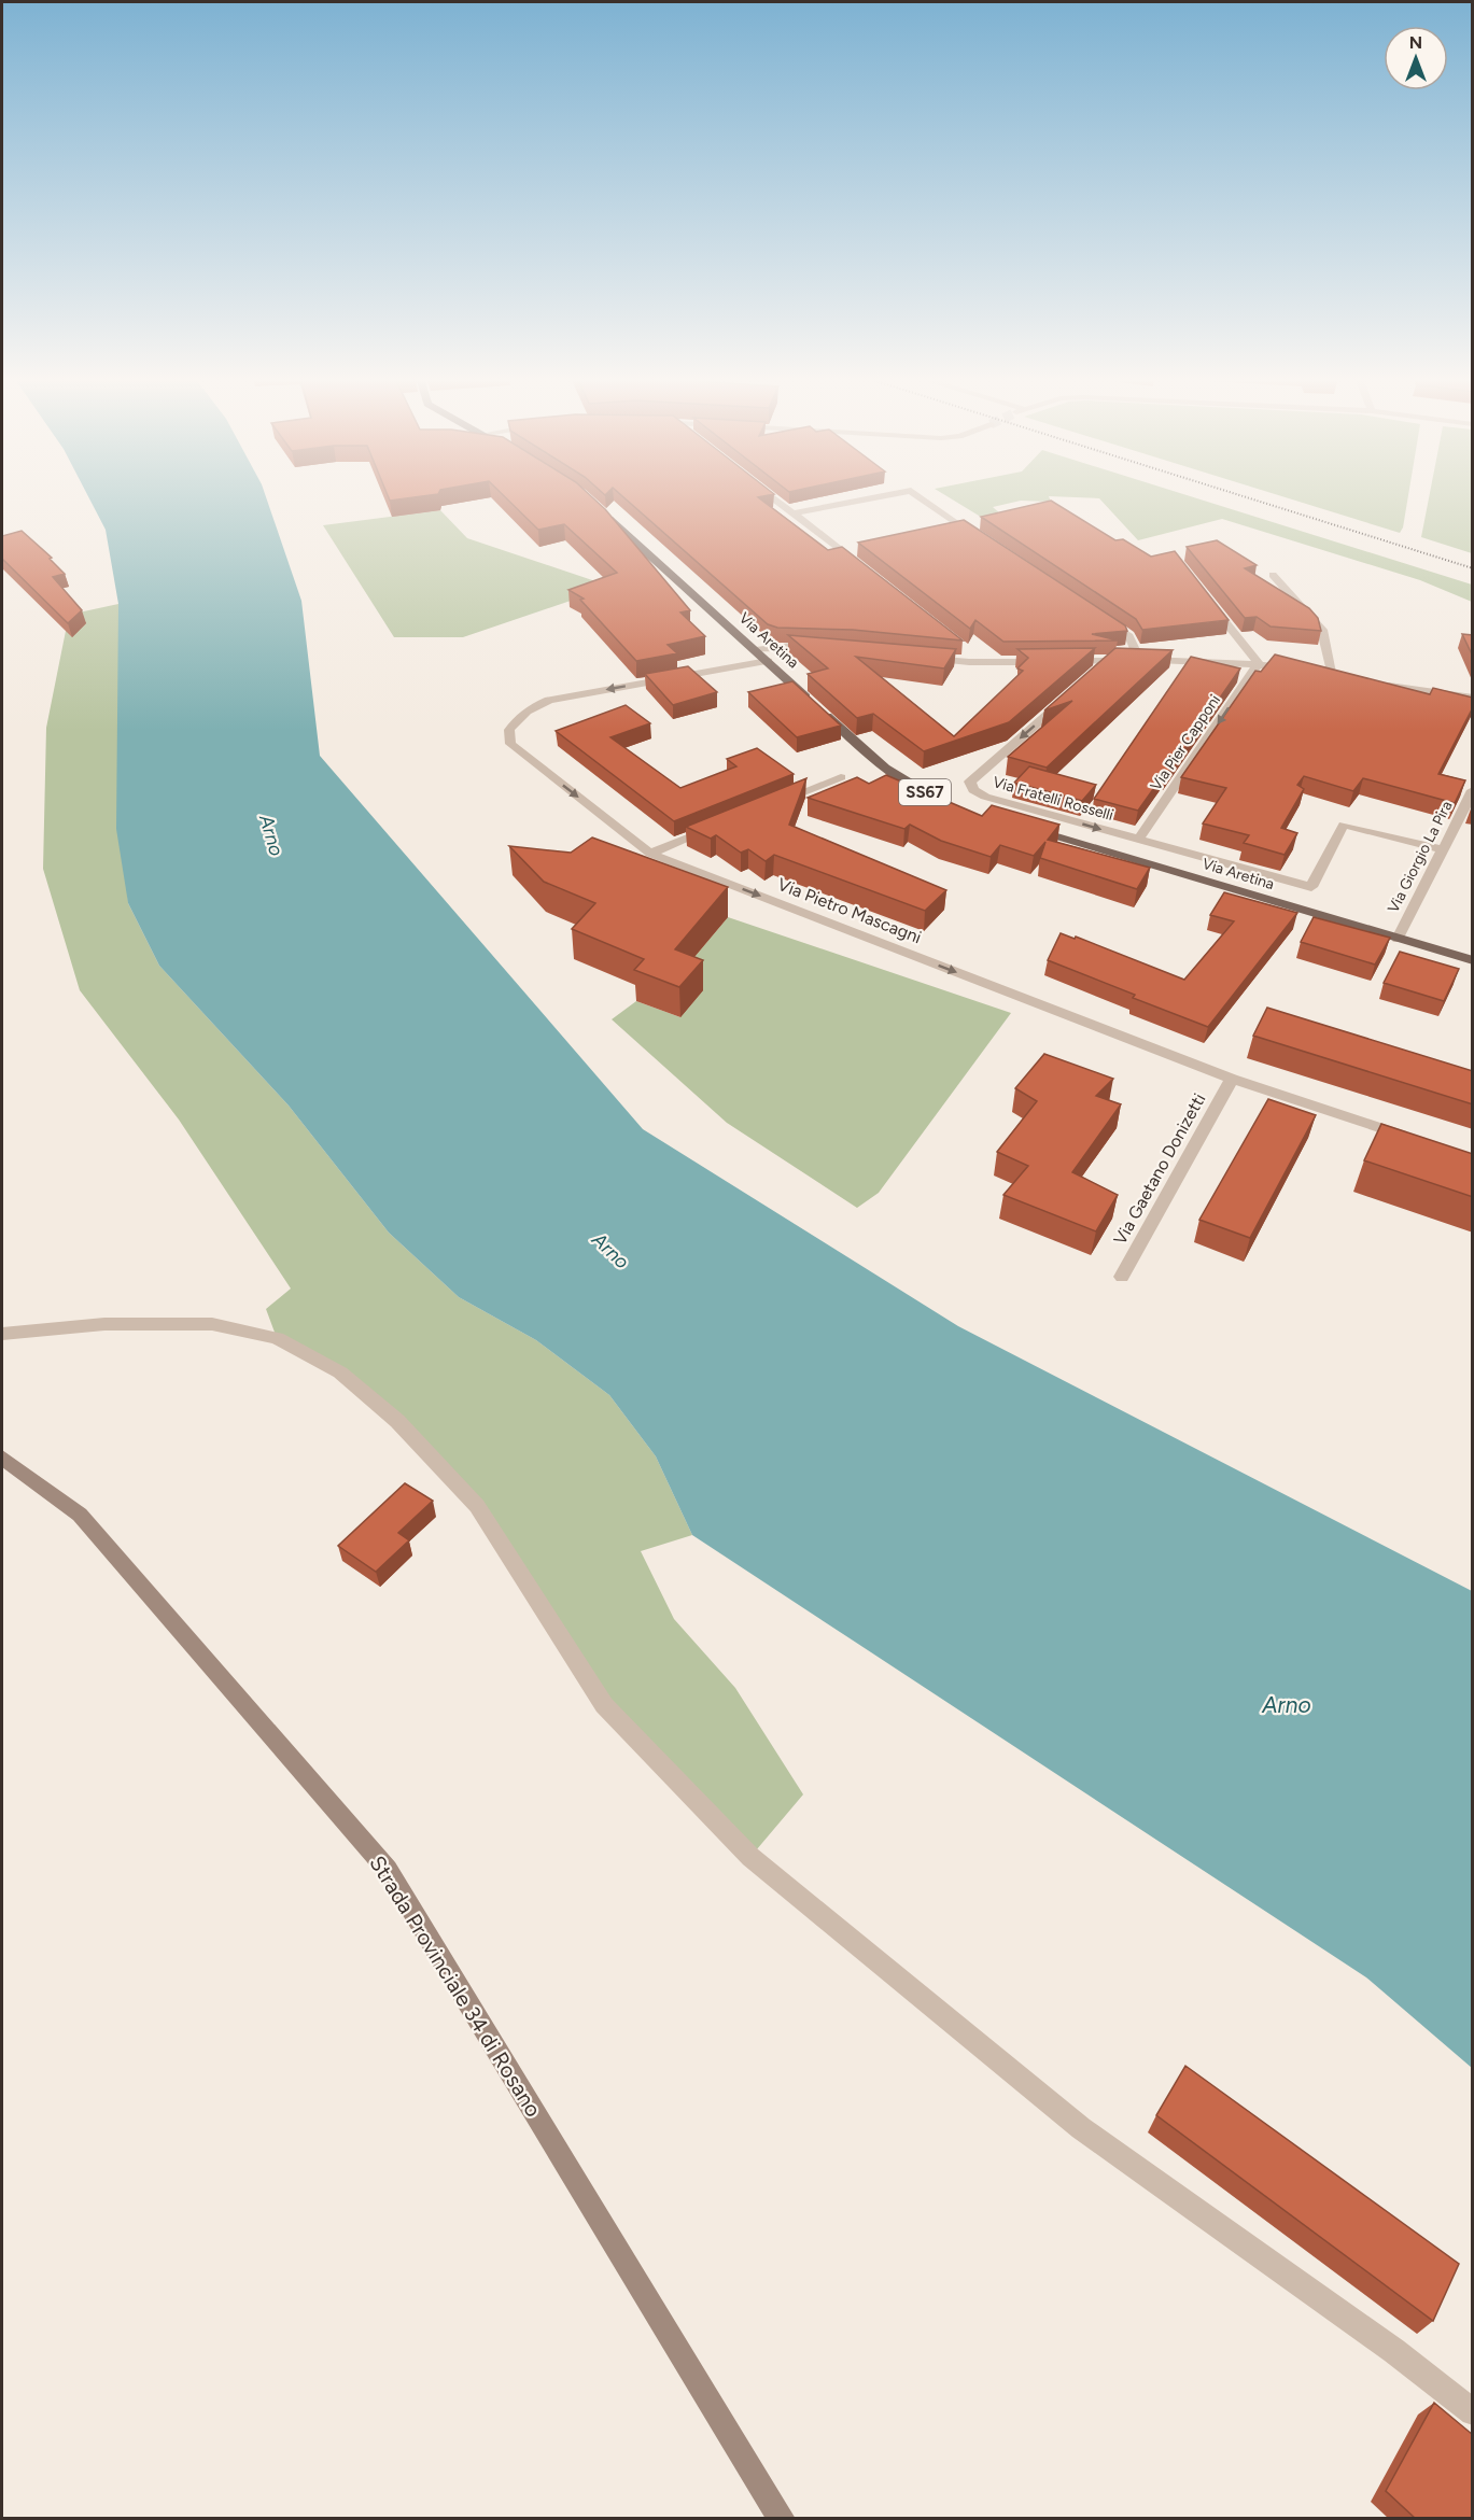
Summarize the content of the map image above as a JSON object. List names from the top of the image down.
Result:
{
  "streets": {
    "main road": ["Via Aretina", "SS67", "Strada Provinciale 34 di Rosano"],
    "street": [
      "Via Pier Capponi",
      "Via Fratelli Rosselli",
      "Via Giorgio La Pira",
      "Via Pietro Mascagni",
      "Via Gaetano Donizetti"
    ]
  },
  "crossings": [
    ["Via Aretina", "Via Giorgio La Pira"],
    ["Via Aretina", "Via Pietro Mascagni"],
    ["Via Pier Capponi", "Via Fratelli Rosselli"],
    ["Via Fratelli Rosselli", "Via Giorgio La Pira"],
    ["Via Pietro Mascagni", "Via Gaetano Donizetti"]
  ],
  "one_way": ["Via Pier Capponi"],
  "water": ["Arno"],
  "north": "top"
}
